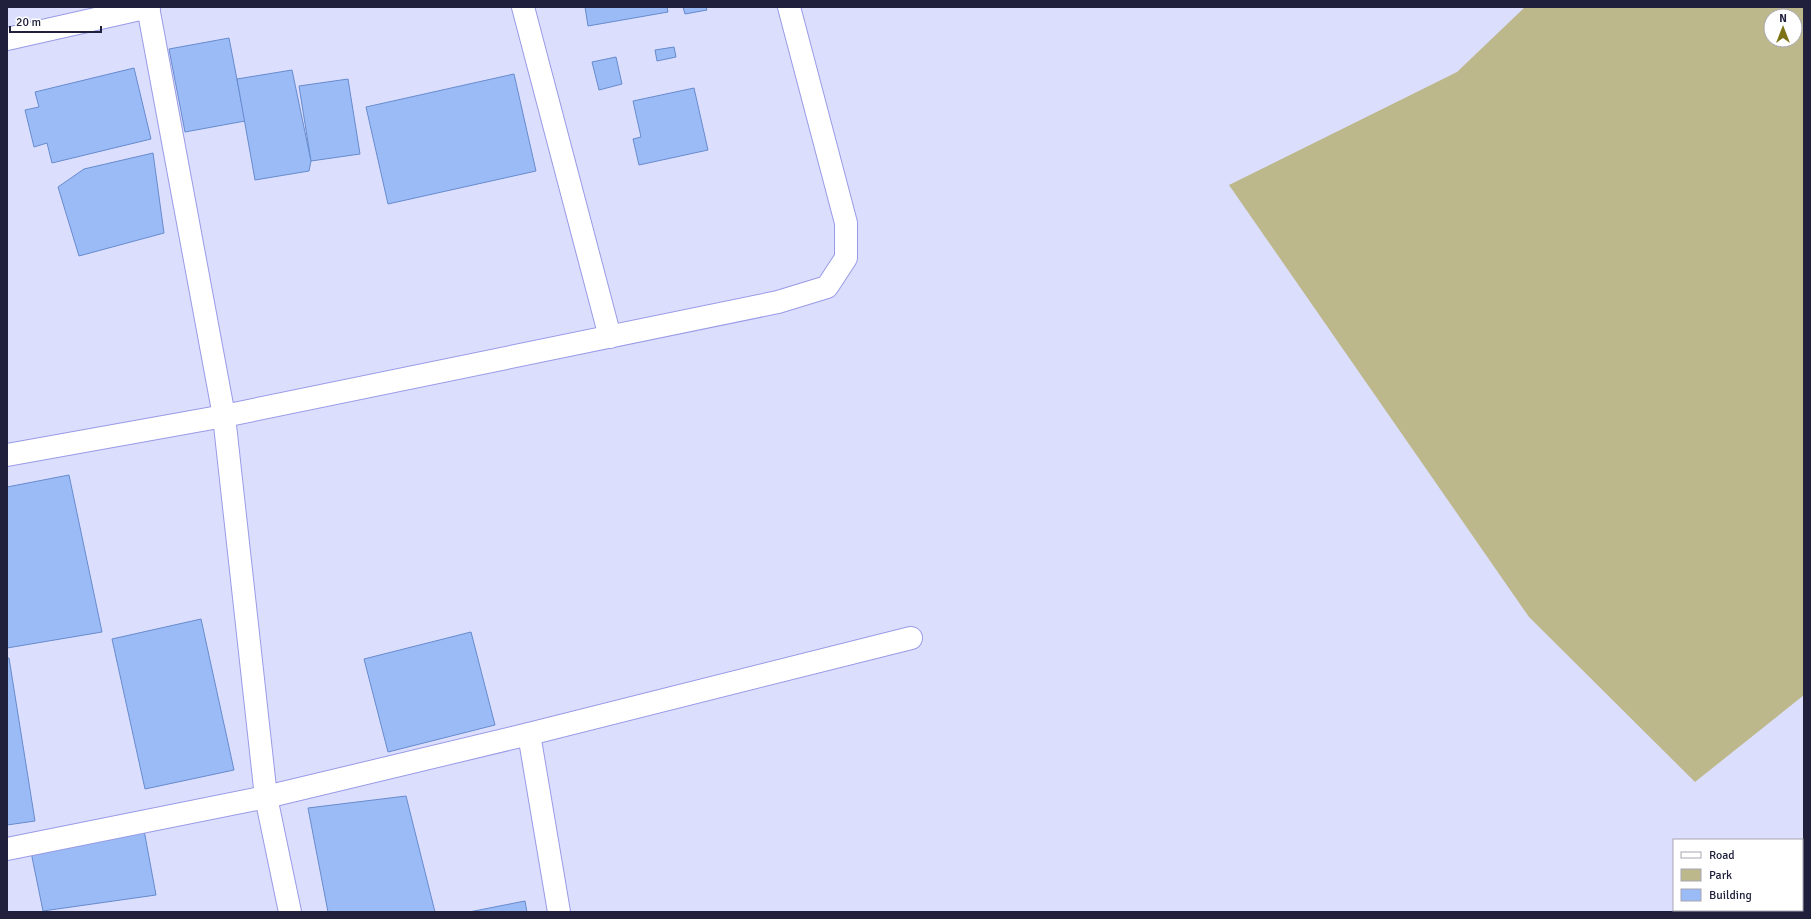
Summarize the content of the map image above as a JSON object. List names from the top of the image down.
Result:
{
  "legend": ["Road", "Park", "Building"],
  "scale_bar": "20 m",
  "north": "top"
}
